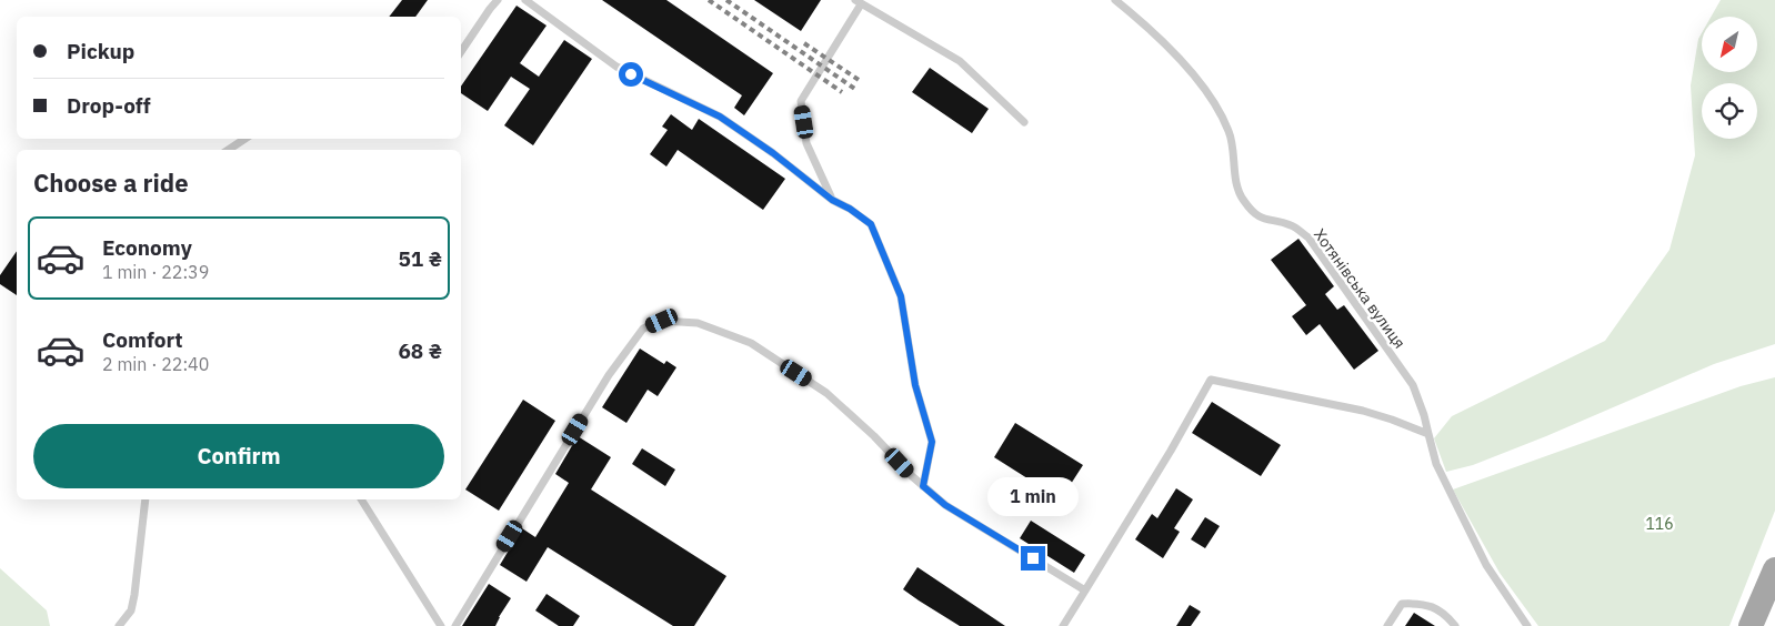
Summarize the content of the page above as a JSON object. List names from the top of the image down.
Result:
{
  "streets": {
    "lane": ["Хотянівська вулиця"]
  },
  "parks": ["116"],
  "north": "bottom left",
  "page": {
    "banner": ["Pickup", "Drop-off"],
    "heading": "Choose a ride",
    "list": [
      {
        "name": "Economy",
        "note": "1 min · 22:39",
        "value": "51 ₴"
      },
      {
        "name": "Comfort",
        "note": "2 min · 22:40",
        "value": "68 ₴"
      }
    ],
    "buttons": "Confirm",
    "bubble": "1 min"
  }
}
